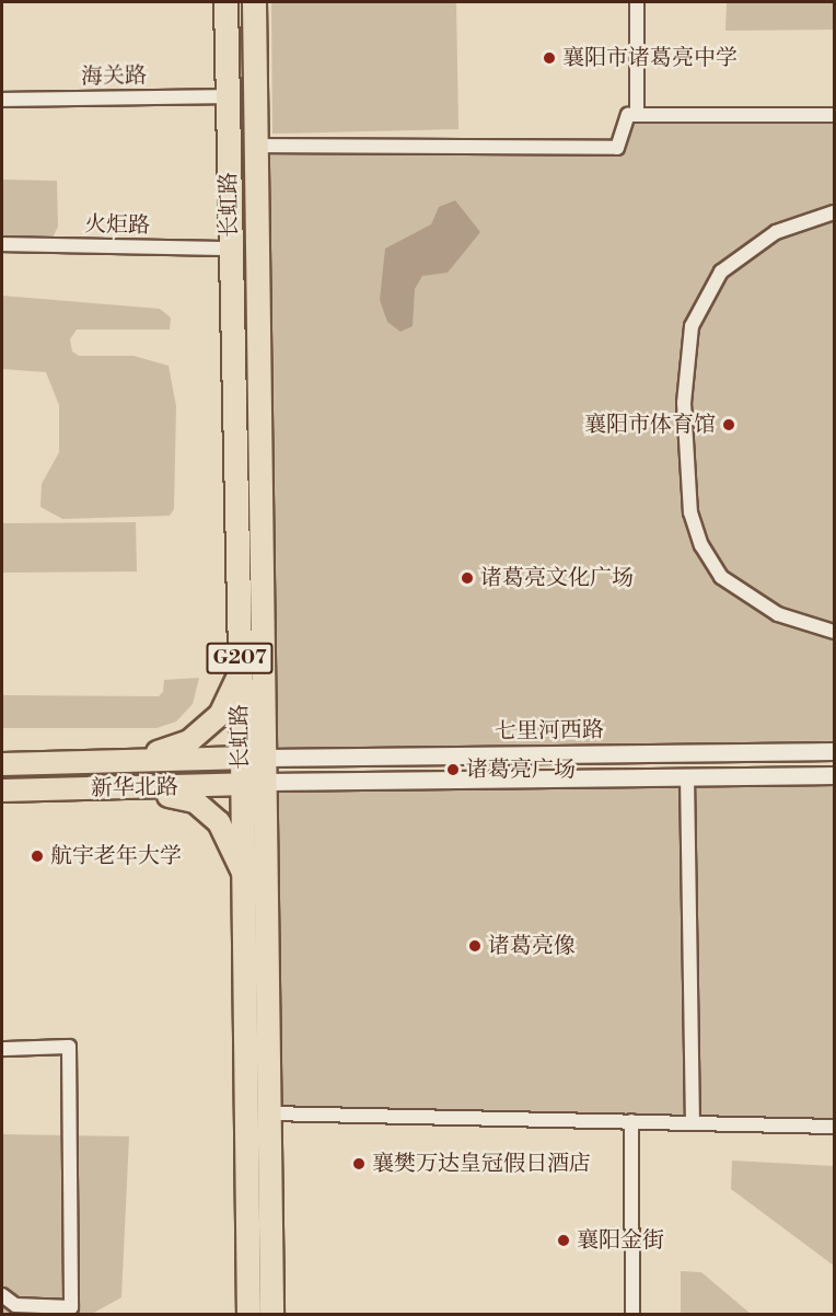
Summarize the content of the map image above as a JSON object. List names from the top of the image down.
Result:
{
  "streets": {
    "highway": ["长虹路", "G207"],
    "main road": ["新华北路"],
    "street": ["海关路", "火炬路", "七里河西路"]
  },
  "crossings": [
    ["海关路", "长虹路"],
    ["长虹路", "火炬路"],
    ["长虹路", "七里河西路"],
    ["长虹路", "新华北路"],
    ["七里河西路", "新华北路"]
  ],
  "places": [
    "襄阳市诸葛亮中学",
    "襄阳市体育馆",
    "诸葛亮文化广场",
    "诸葛亮广场",
    "航宇老年大学",
    "诸葛亮像",
    "襄樊万达皇冠假日酒店",
    "襄阳金街"
  ]
}
